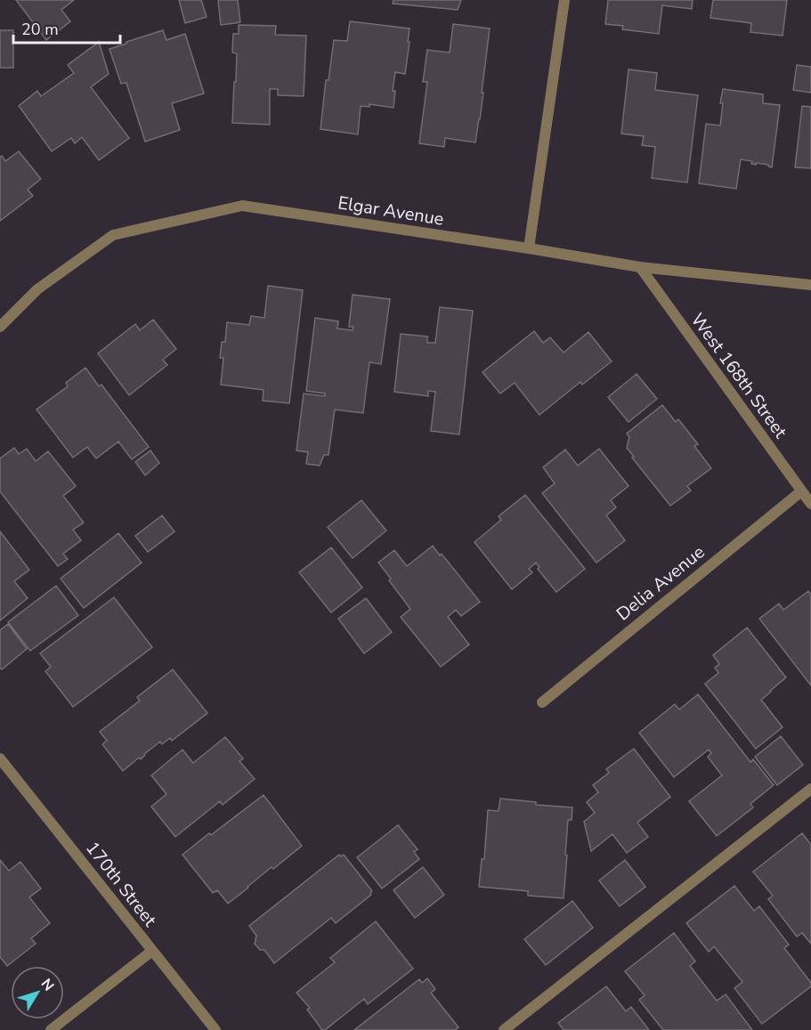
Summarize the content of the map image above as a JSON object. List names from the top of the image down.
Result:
{
  "streets": {
    "street": [
      "Elgar Avenue",
      "West 168th Street",
      "Delia Avenue",
      "170th Street"
    ]
  },
  "crossings": [
    ["Elgar Avenue", "West 168th Street"],
    ["West 168th Street", "Delia Avenue"]
  ],
  "scale_bar": "20 m",
  "north": "top right"
}
